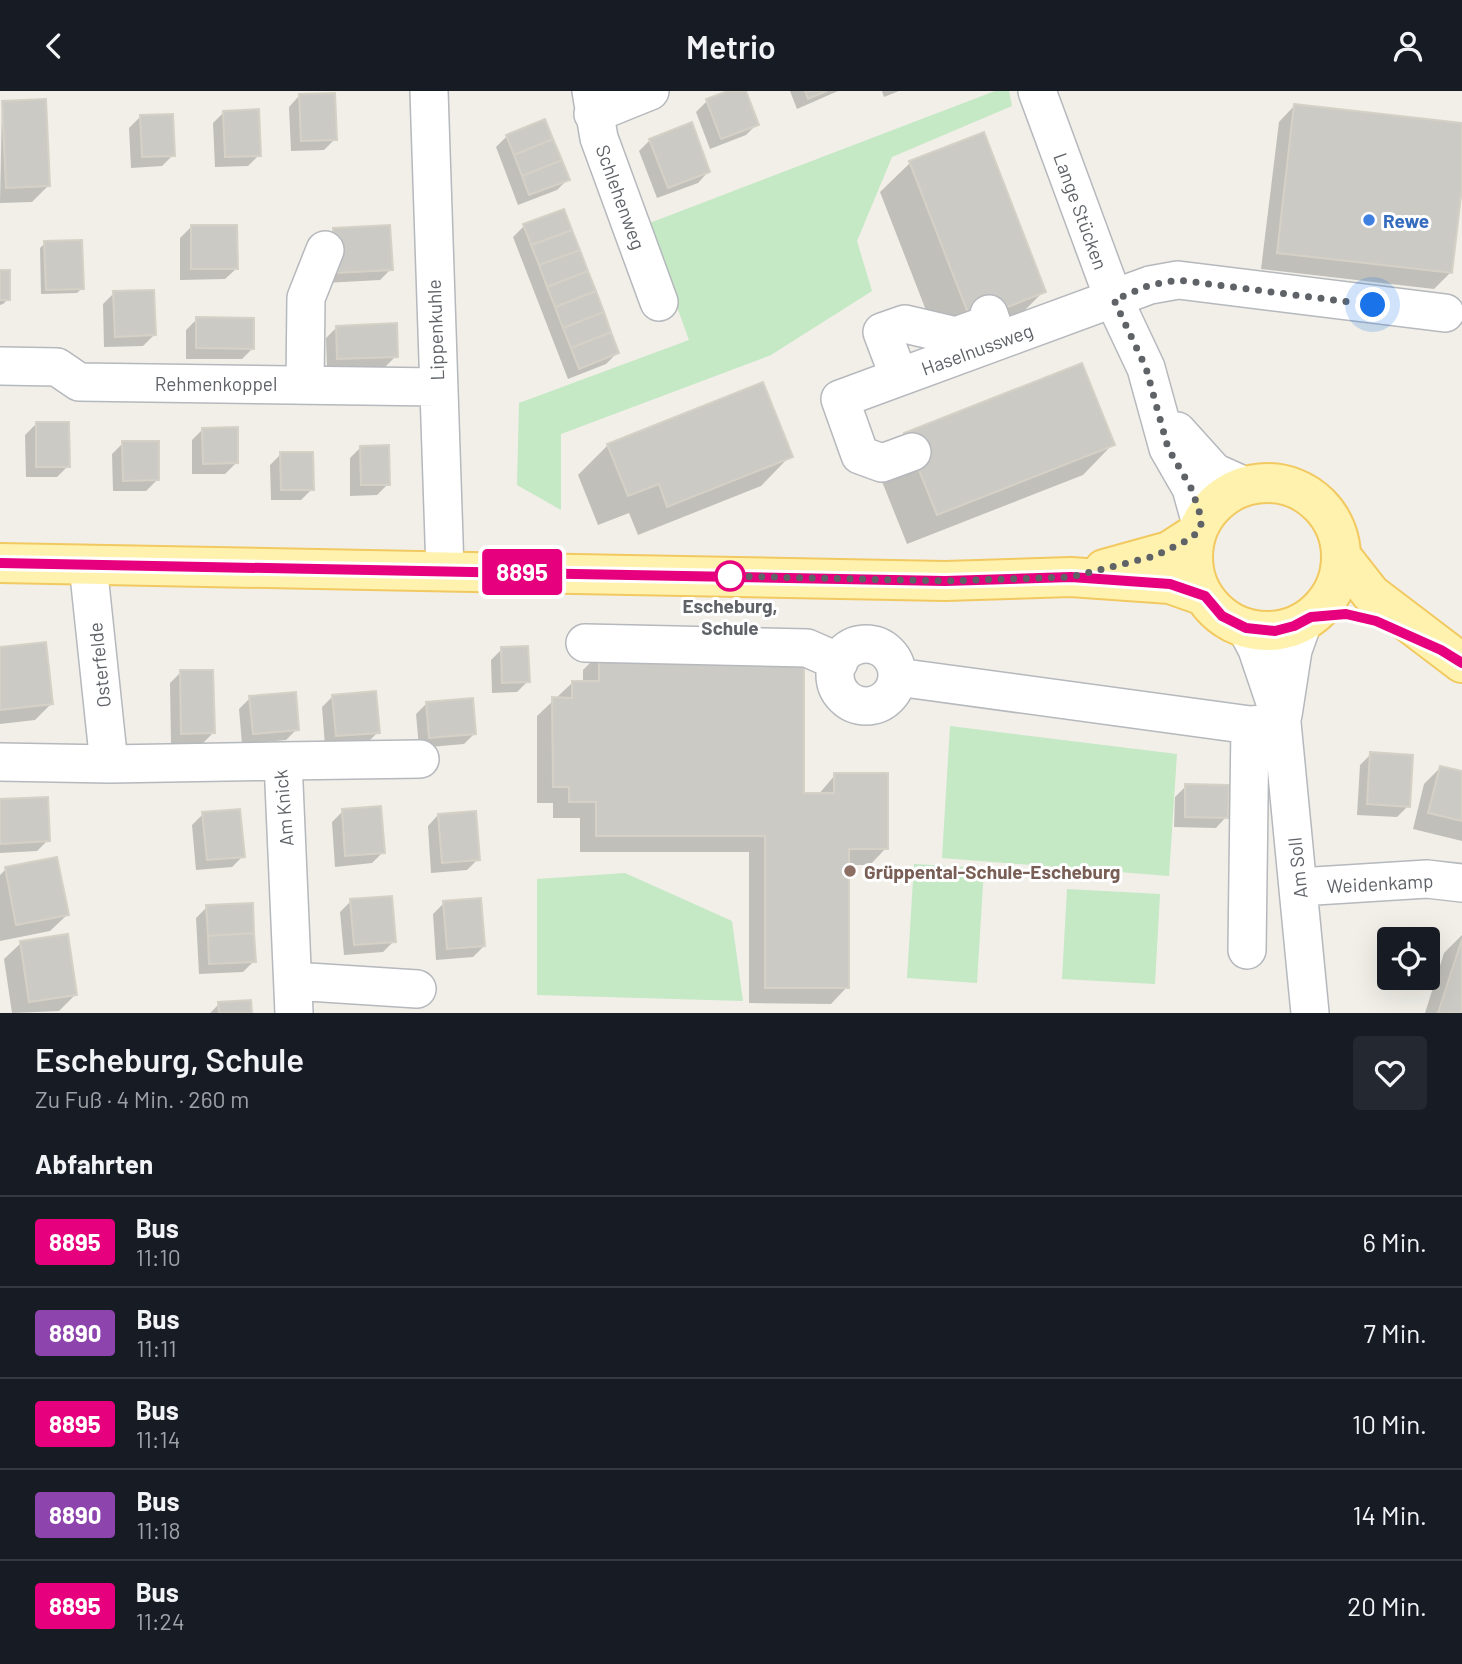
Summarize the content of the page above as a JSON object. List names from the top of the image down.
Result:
{
  "streets": {
    "street": [
      "Schlehenweg",
      "Lange Stücken",
      "Lippenkuhle",
      "Haselnussweg",
      "Rehmenkoppel",
      "Osterfelde",
      "Am Knick",
      "Am Soll",
      "Weidenkamp"
    ]
  },
  "crossings": [
    ["Lange Stücken", "Haselnussweg"],
    ["Lange Stücken", "Am Soll"],
    ["Lippenkuhle", "Rehmenkoppel"],
    ["Osterfelde", "Am Knick"],
    ["Am Soll", "Weidenkamp"]
  ],
  "places": ["Rewe", "Escheburg, Schule", "Grüppental-Schule-Escheburg"],
  "lines": ["bus line 8895"],
  "page": {
    "header": "Metrio",
    "on_map": "8895",
    "heading": [
      ["Escheburg, Schule", "Zu Fuß · 4 Min. · 260 m"],
      "Abfahrten"
    ],
    "list": [
      {
        "mark": "8895",
        "name": "Bus",
        "note": "11:10",
        "value": "6 Min."
      },
      {
        "mark": "8890",
        "name": "Bus",
        "note": "11:11",
        "value": "7 Min."
      },
      {
        "mark": "8895",
        "name": "Bus",
        "note": "11:14",
        "value": "10 Min."
      },
      {
        "mark": "8890",
        "name": "Bus",
        "note": "11:18",
        "value": "14 Min."
      },
      {
        "mark": "8895",
        "name": "Bus",
        "note": "11:24",
        "value": "20 Min."
      }
    ]
  }
}
